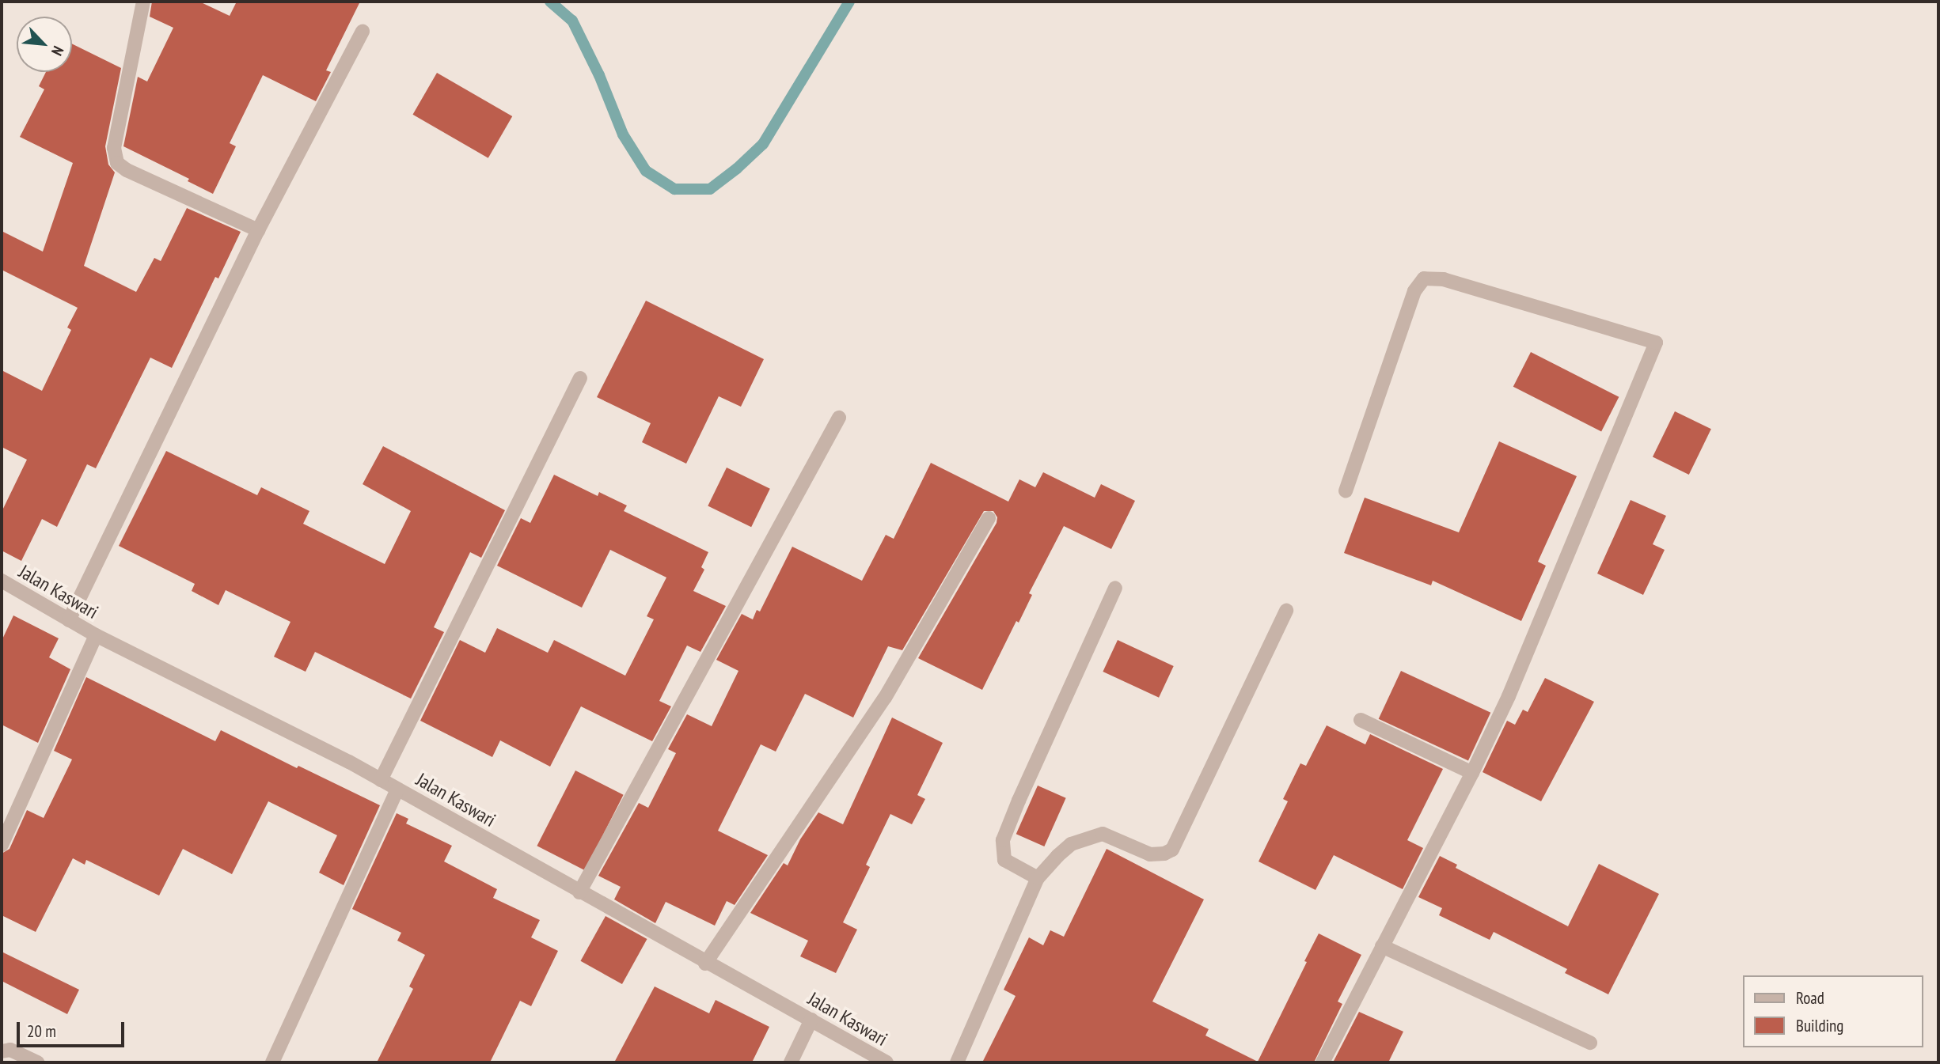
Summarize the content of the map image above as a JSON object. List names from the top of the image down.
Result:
{
  "streets": {
    "street": ["Jalan Kaswari"]
  },
  "legend": ["Road", "Building"],
  "scale_bar": "20 m",
  "north": "bottom right"
}
